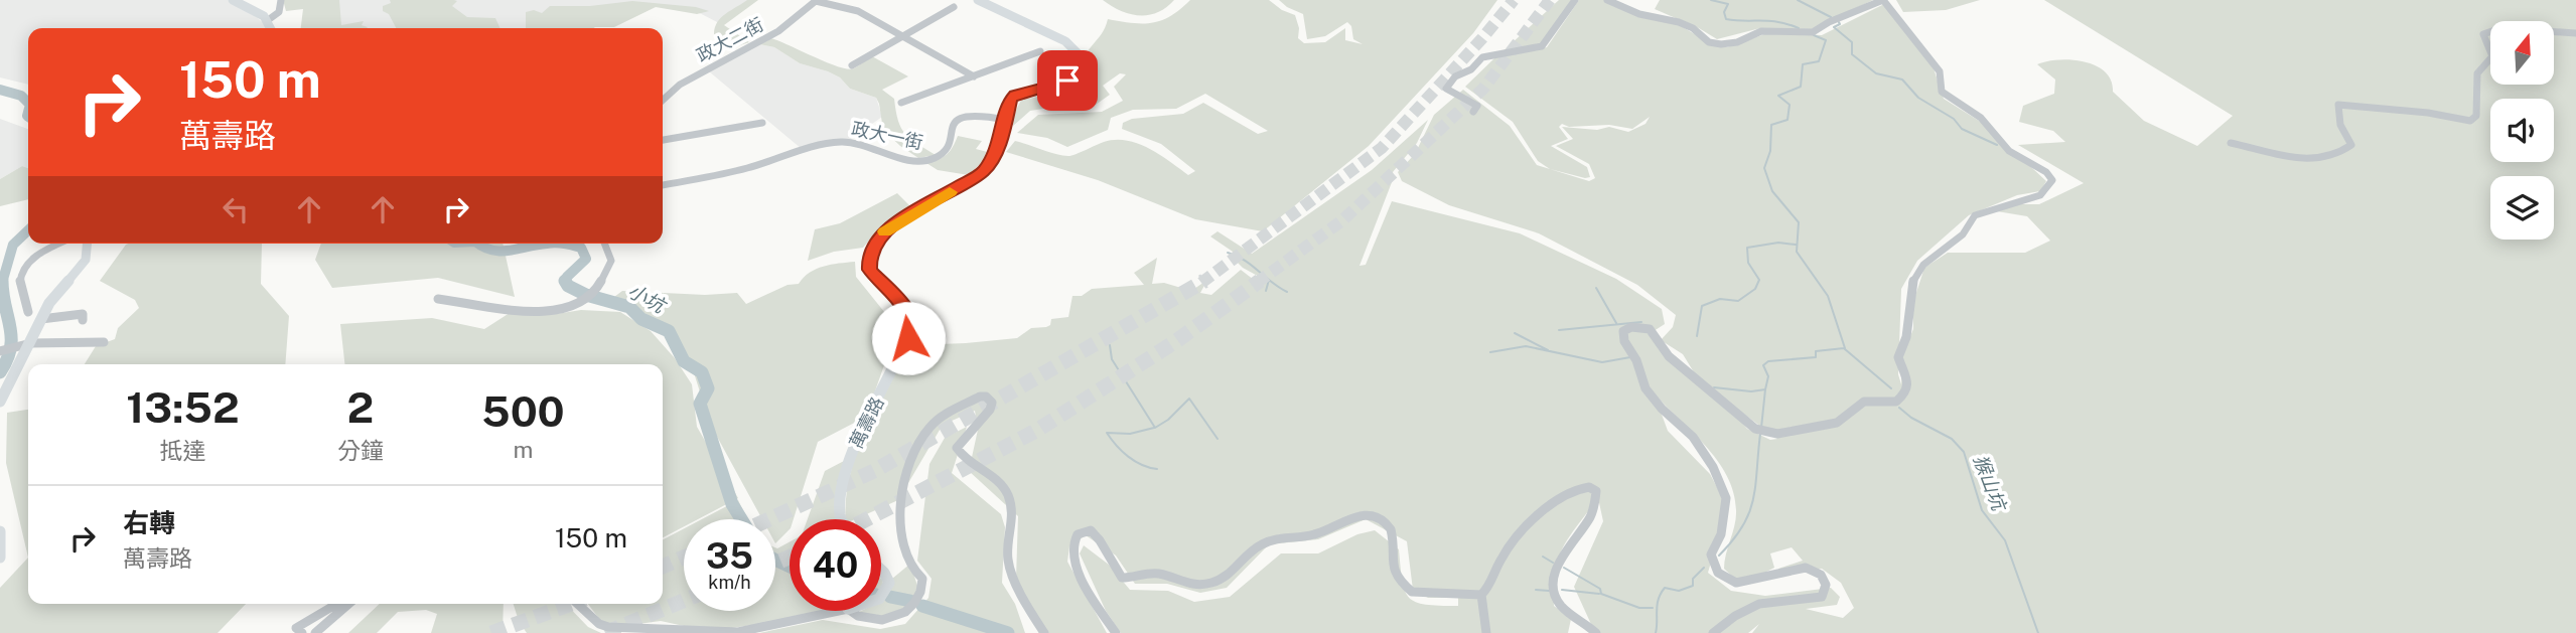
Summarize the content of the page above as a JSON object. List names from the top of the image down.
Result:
{
  "streets": {
    "street": ["政大二街", "政大一街", "萬壽路"]
  },
  "crossings": [
    ["政大一街", "萬壽路"]
  ],
  "water": ["小坑", "猴山坑"],
  "north": "top",
  "page": {
    "turn": ["150 m", "萬壽路"],
    "eta": [
      "13:52",
      "抵達",
      "2",
      "分鐘",
      "500",
      "m"
    ],
    "list": [
      {
        "name": "右轉",
        "note": "萬壽路",
        "value": "150 m"
      }
    ],
    "speed": "35 km/h",
    "limit": "40"
  }
}
